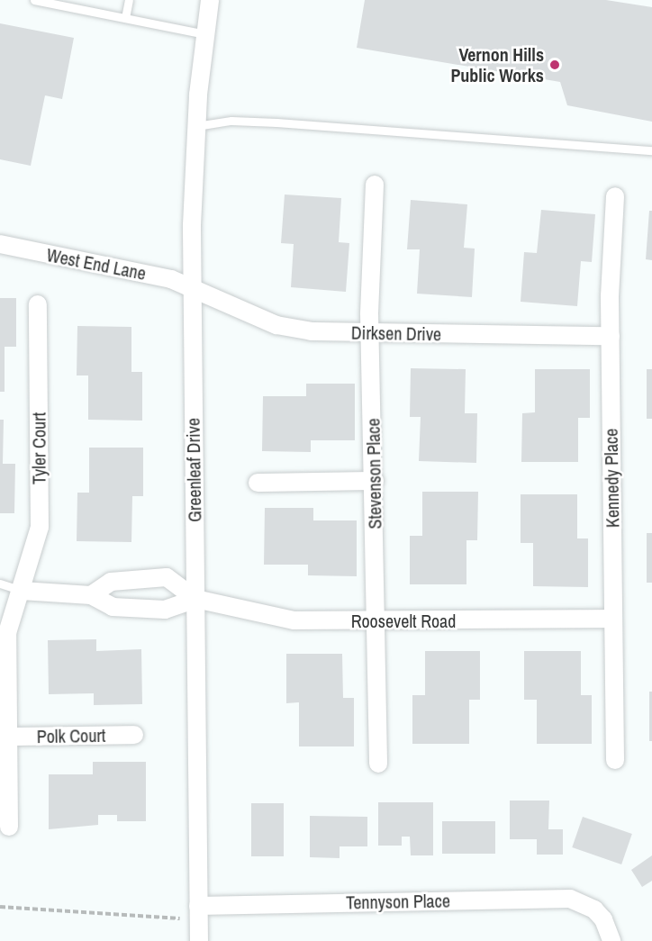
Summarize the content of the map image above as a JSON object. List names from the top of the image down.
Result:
{
  "streets": {
    "street": [
      "West End Lane",
      "Dirksen Drive",
      "Tyler Court",
      "Greenleaf Drive",
      "Stevenson Place",
      "Kennedy Place",
      "Roosevelt Road",
      "Polk Court",
      "Tennyson Place"
    ]
  },
  "crossings": [
    ["West End Lane", "Dirksen Drive"],
    ["West End Lane", "Greenleaf Drive"],
    ["Dirksen Drive", "Greenleaf Drive"],
    ["Dirksen Drive", "Stevenson Place"],
    ["Dirksen Drive", "Kennedy Place"],
    ["Tyler Court", "Polk Court"],
    ["Greenleaf Drive", "Roosevelt Road"],
    ["Greenleaf Drive", "Tennyson Place"],
    ["Stevenson Place", "Roosevelt Road"],
    ["Kennedy Place", "Roosevelt Road"]
  ],
  "places": ["Vernon Hills Public Works"]
}
